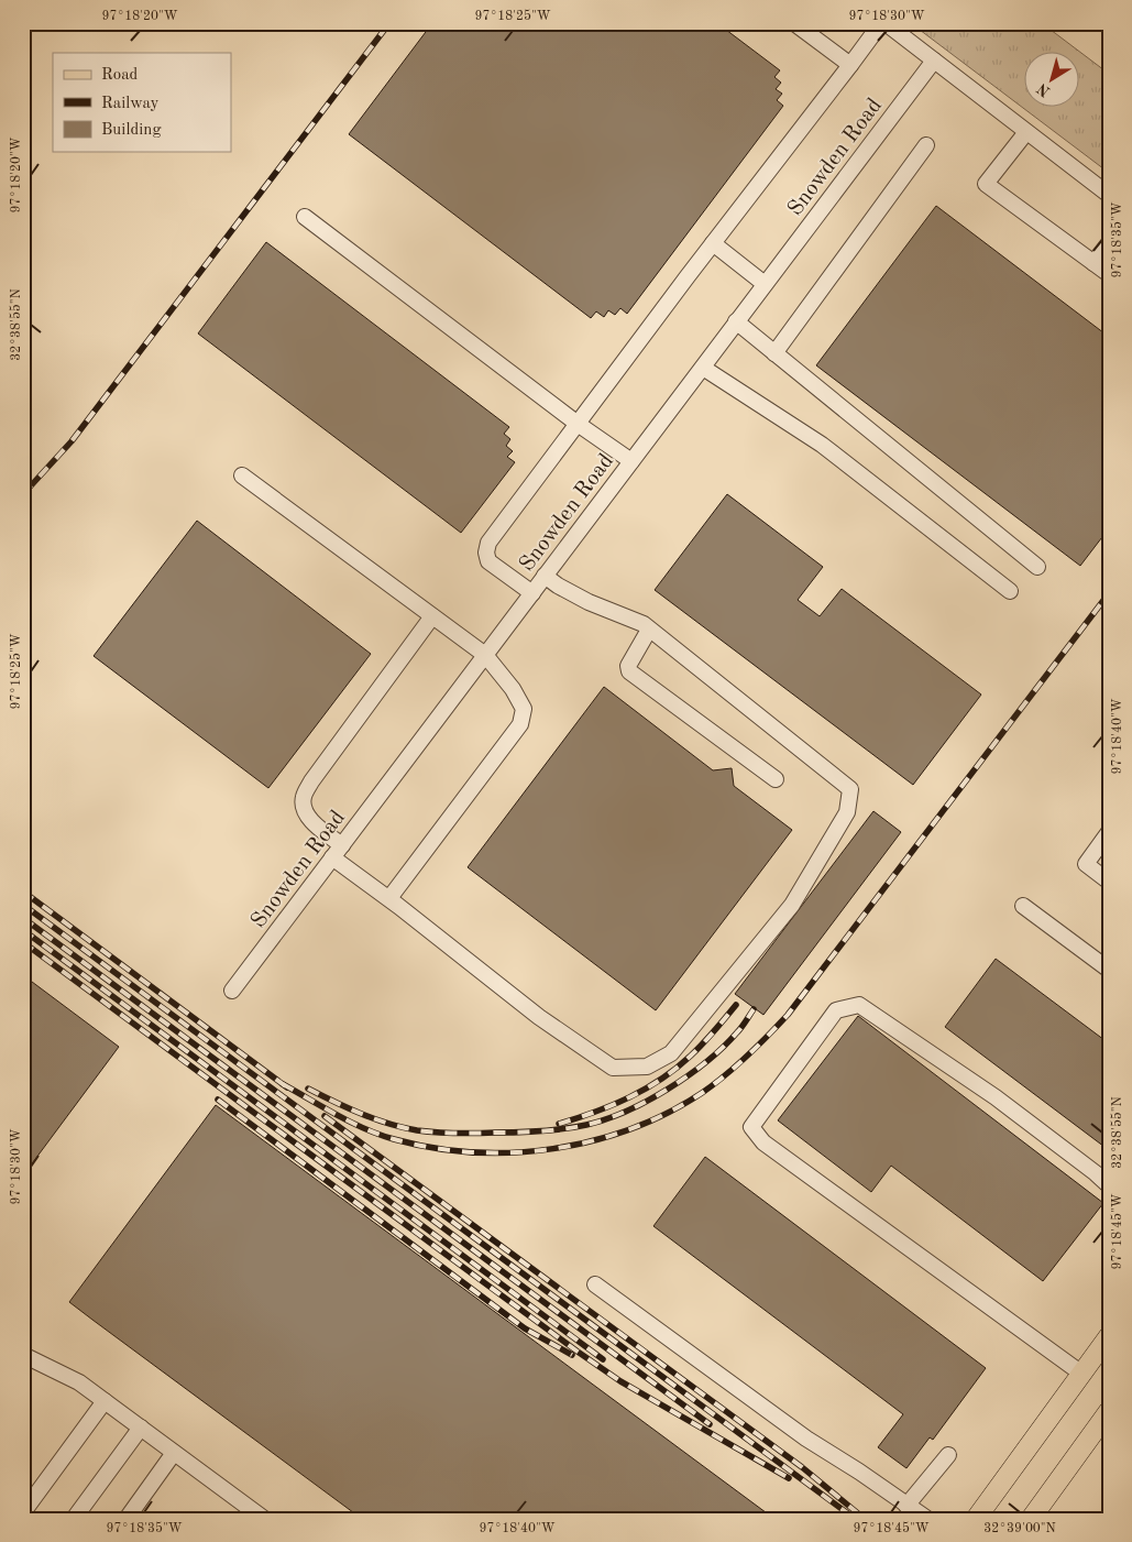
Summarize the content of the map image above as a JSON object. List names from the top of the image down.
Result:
{
  "streets": {
    "street": ["Snowden Road"]
  },
  "legend": ["Road", "Railway", "Building"],
  "north": "bottom left",
  "coordinates": [
    "97°18'20\"W",
    "97°18'25\"W",
    "97°18'30\"W",
    "97°18'35\"W",
    "32°38'55\"N",
    "97°18'40\"W",
    "97°18'45\"W",
    "32°39'00\"N"
  ]
}
